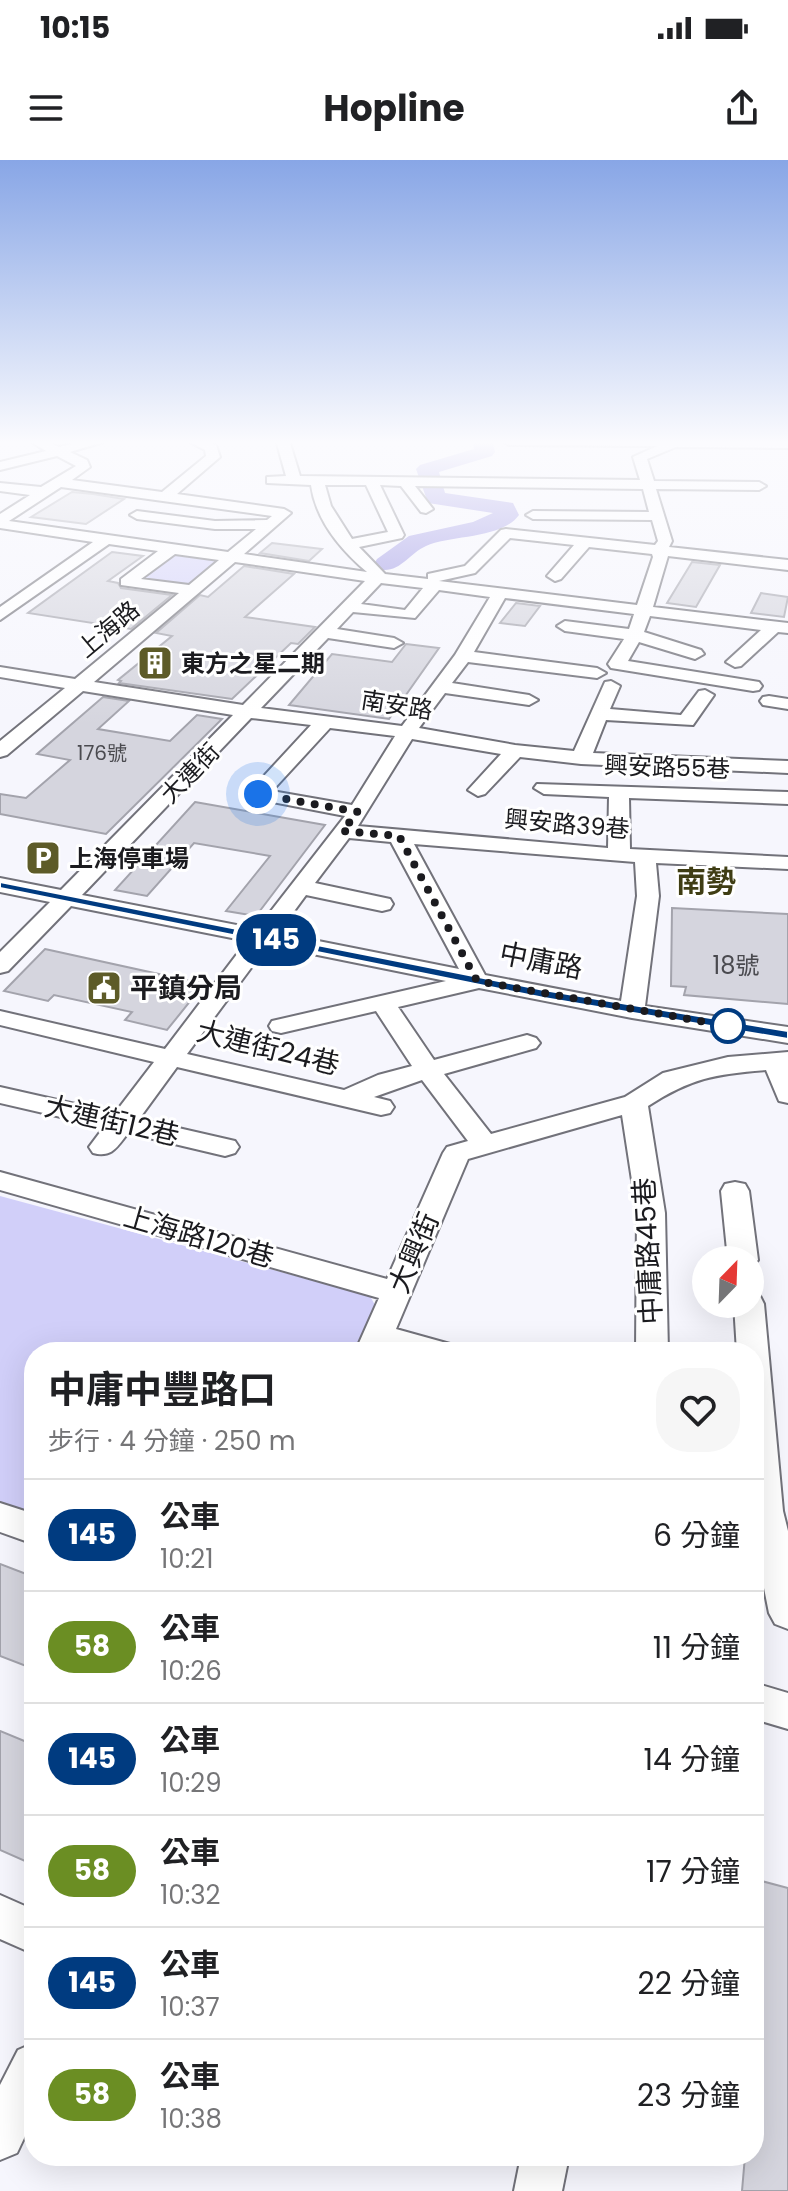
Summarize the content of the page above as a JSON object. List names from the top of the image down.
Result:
{
  "streets": {
    "street": [
      "上海路",
      "南安路",
      "興安路55巷",
      "大連街",
      "興安路39巷",
      "中庸路",
      "大連街24巷",
      "大連街12巷",
      "上海路120巷",
      "中庸路45巷",
      "大興街"
    ]
  },
  "crossings": [
    ["上海路", "南安路"],
    ["南安路", "大連街"],
    ["大連街", "中庸路"],
    ["上海路120巷", "大興街"]
  ],
  "districts": ["南勢"],
  "places": {
    "building": ["東方之星二期"],
    "parking": ["上海停車場"],
    "public building": ["平鎮分局"]
  },
  "lines": ["bus line 145"],
  "house_numbers": ["176號", "18號"],
  "north": "top right",
  "page": {
    "status": "10:15",
    "header": "Hopline",
    "on_map": "145",
    "heading": ["中庸中豐路口", "步行 · 4 分鐘 · 250 m"],
    "list": [
      {
        "mark": "145",
        "name": "公車",
        "note": "10:21",
        "value": "6 分鐘"
      },
      {
        "mark": "58",
        "name": "公車",
        "note": "10:26",
        "value": "11 分鐘"
      },
      {
        "mark": "145",
        "name": "公車",
        "note": "10:29",
        "value": "14 分鐘"
      },
      {
        "mark": "58",
        "name": "公車",
        "note": "10:32",
        "value": "17 分鐘"
      },
      {
        "mark": "145",
        "name": "公車",
        "note": "10:37",
        "value": "22 分鐘"
      },
      {
        "mark": "58",
        "name": "公車",
        "note": "10:38",
        "value": "23 分鐘"
      }
    ]
  }
}
